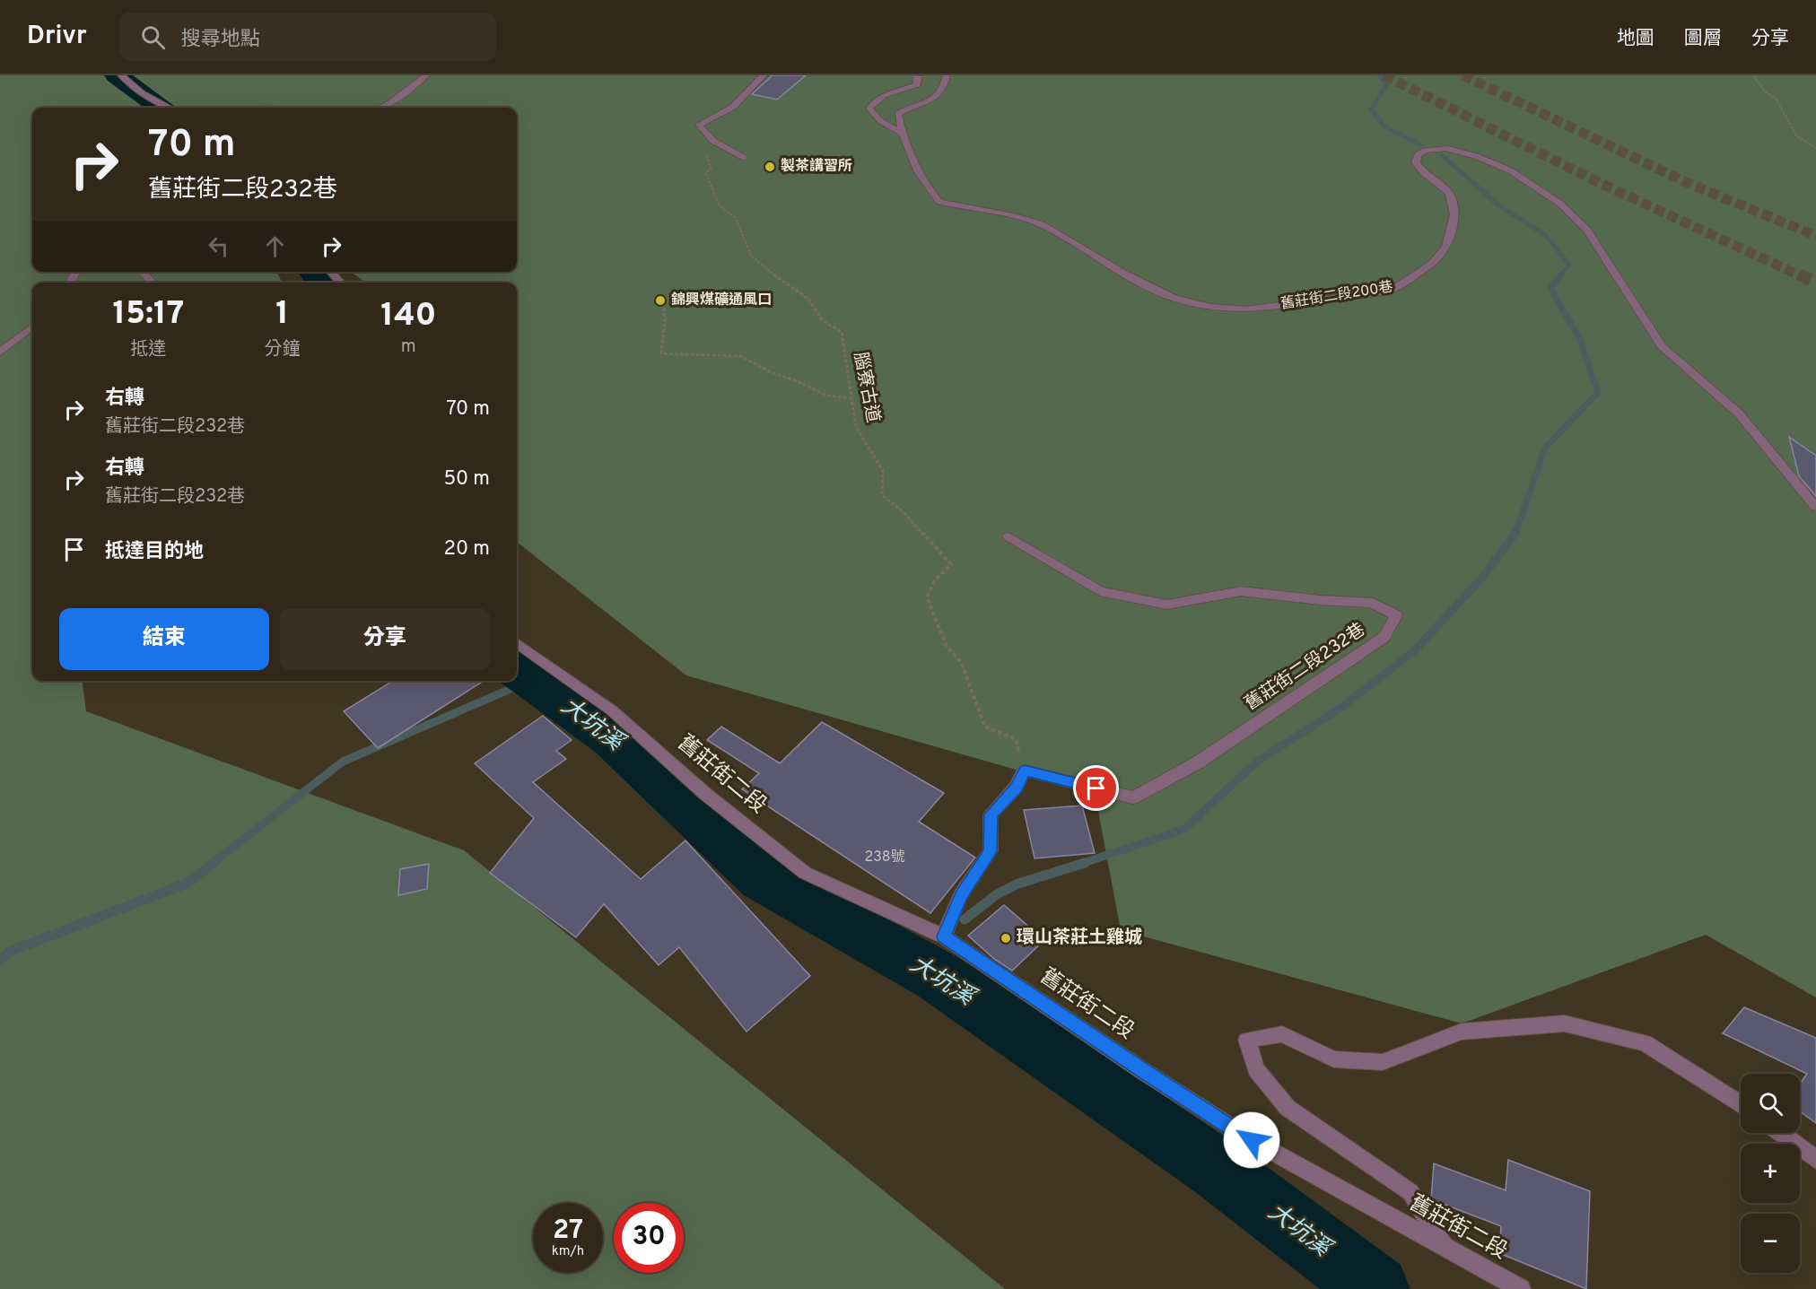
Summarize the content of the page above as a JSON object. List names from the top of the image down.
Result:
{
  "streets": {
    "street": ["舊莊街二段200巷", "舊莊街二段232巷", "舊莊街二段"],
    "path": ["腦寮古道"]
  },
  "crossings": [
    ["腦寮古道", "舊莊街二段232巷"]
  ],
  "water": ["大坑溪"],
  "places": ["製茶講習所", "錦興煤礦通風口", "環山茶莊土雞城"],
  "house_numbers": ["238號"],
  "page": {
    "header": "Drivr",
    "search": "搜尋地點",
    "nav": ["地圖", "圖層", "分享"],
    "turn": ["70 m", "舊莊街二段232巷"],
    "eta": [
      "15:17",
      "抵達",
      "1",
      "分鐘",
      "140",
      "m"
    ],
    "list": [
      {
        "name": "右轉",
        "note": "舊莊街二段232巷",
        "value": "70 m"
      },
      {
        "name": "右轉",
        "note": "舊莊街二段232巷",
        "value": "50 m"
      },
      {
        "name": "抵達目的地",
        "value": "20 m"
      }
    ],
    "buttons": ["結束", "分享"],
    "map_buttons": ["+", "−"],
    "speed": "27 km/h",
    "limit": "30"
  }
}
